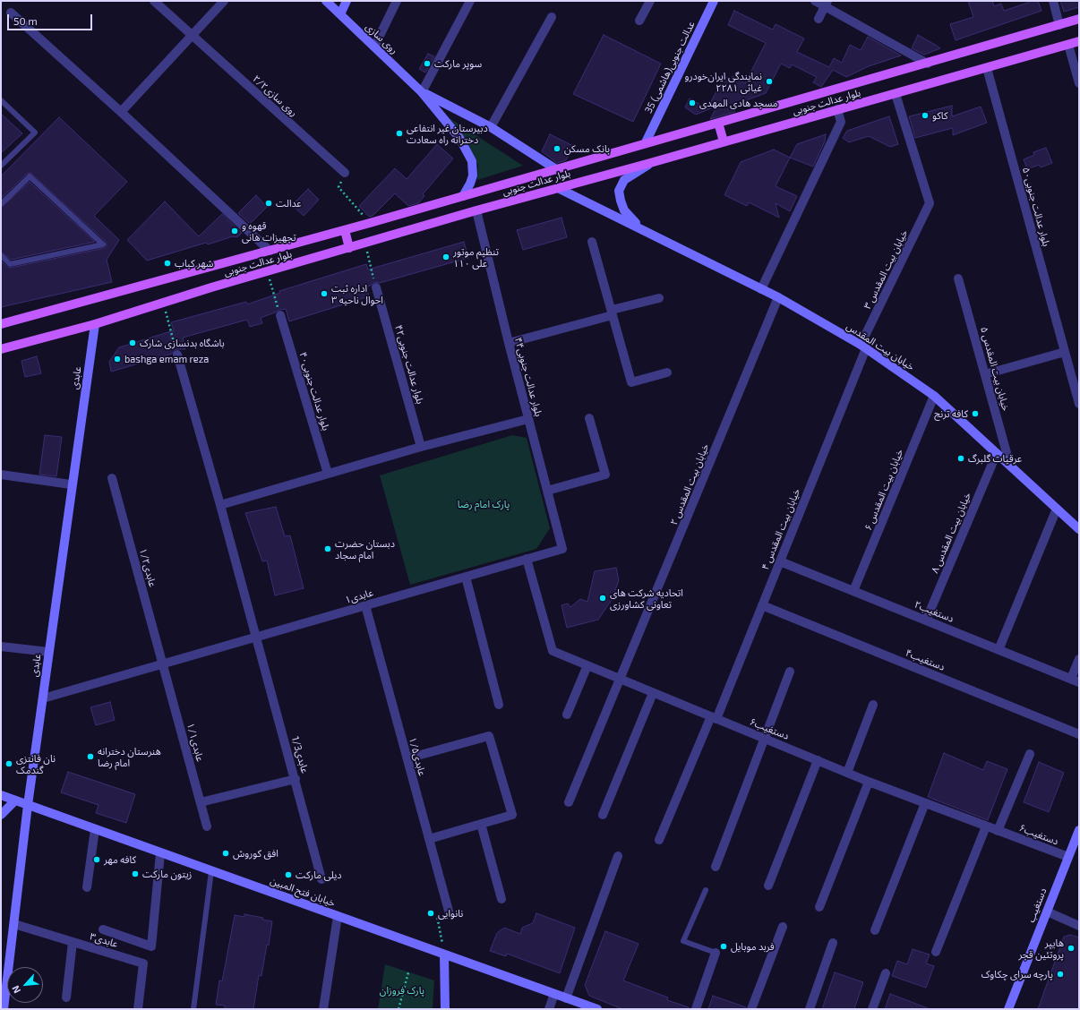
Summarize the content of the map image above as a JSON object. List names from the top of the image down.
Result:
{
  "streets": {
    "main road": ["بلوار عدالت جنوبی"],
    "street": [
      "روی سازی",
      "35 عدالت جنوبی(هاشمی)",
      "روی سازی۲/۲",
      "بلوار عدالت جنوبی۵۰",
      "خیابان بیت المقدس ۳",
      "خیابان بیت المقدس",
      "بلوار عدالت جنوبی۴۲",
      "خیابان بیت المقدس ۵",
      "بلوار عدالت جنوبی۴۴",
      "عابدی",
      "بلوار عدالت جنوبی۴۰",
      "خیابان بیت المقدس ۲",
      "خیابان بیت المقدس ۶",
      "خیابان بیت المقدس ۴",
      "خیابان بیت المقدس ۸",
      "عابدی۱/۲",
      "۱عابدی",
      "۲دستغیب",
      "دستغیب۴",
      "دستغیب۶",
      "عابدی۱/۱",
      "عابدی1/3",
      "عابدی۱/۵",
      "خیابان فتح المبین",
      "دستغیب",
      "عابدی۳"
    ]
  },
  "crossings": [
    ["35 عدالت جنوبی(هاشمی)", "بلوار عدالت جنوبی"],
    ["بلوار عدالت جنوبی", "بلوار عدالت جنوبی۵۰"],
    ["بلوار عدالت جنوبی", "خیابان بیت المقدس ۳"],
    ["بلوار عدالت جنوبی", "خیابان بیت المقدس"],
    ["بلوار عدالت جنوبی", "بلوار عدالت جنوبی۴۴"],
    ["بلوار عدالت جنوبی", "عابدی"],
    ["خیابان بیت المقدس ۳", "خیابان بیت المقدس"],
    ["خیابان بیت المقدس ۳", "خیابان بیت المقدس ۴"],
    ["خیابان بیت المقدس", "خیابان بیت المقدس ۵"],
    ["خیابان بیت المقدس", "خیابان بیت المقدس ۲"],
    ["خیابان بیت المقدس", "خیابان بیت المقدس ۶"],
    ["خیابان بیت المقدس", "خیابان بیت المقدس ۴"],
    ["خیابان بیت المقدس", "خیابان بیت المقدس ۸"],
    ["بلوار عدالت جنوبی۴۴", "۱عابدی"],
    ["عابدی", "۱عابدی"],
    ["عابدی", "خیابان فتح المبین"],
    ["عابدی", "عابدی۳"],
    ["خیابان بیت المقدس ۲", "دستغیب۶"],
    ["خیابان بیت المقدس ۶", "۲دستغیب"],
    ["خیابان بیت المقدس ۴", "۲دستغیب"],
    ["خیابان بیت المقدس ۴", "دستغیب۴"],
    ["خیابان بیت المقدس ۴", "دستغیب۶"],
    ["خیابان بیت المقدس ۸", "۲دستغیب"],
    ["عابدی۱/۲", "۱عابدی"],
    ["عابدی۱/۲", "عابدی۱/۱"],
    ["۱عابدی", "دستغیب۶"],
    ["۱عابدی", "عابدی۱/۱"],
    ["۱عابدی", "عابدی1/3"],
    ["۱عابدی", "عابدی۱/۵"],
    ["دستغیب۶", "دستغیب"]
  ],
  "parks": ["پارک امام رضا", "پارک فروزان"],
  "places": [
    "سوپر مارکت",
    "نمایندگی ایران‌خودرو غیاثی ۲۲۸۱",
    "مسجد هادی المهدی",
    "کاکو",
    "دبیرستان غیر انتفاعی دخترانه راه سعادت",
    "بانک مسکن",
    "عدالت",
    "قهوه و تجهیزات هانی",
    "تنظیم موتور علی ۱۱۰",
    "شهر کباب",
    "اداره ثبت احوال ناحیه ۳",
    "باشگاه بدنسازی شارک",
    "bashga emam reza",
    "کافه ترنج",
    "عرقیات گلبرگ",
    "دبستان حضرت امام سجاد",
    "اتحادیه شرکت های تعاونی کشاورزی",
    "هنرستان دخترانه امام رضا",
    "نان فانتزی گندمک",
    "افق کوروش",
    "کافه مهر",
    "زیتون مارکت",
    "دیلی مارکت",
    "نانوایی",
    "فربد موبایل",
    "هایپر پروتئین قجر",
    "پارچه سرای چکاوک"
  ],
  "scale_bar": "50 m",
  "north": "bottom left"
}
